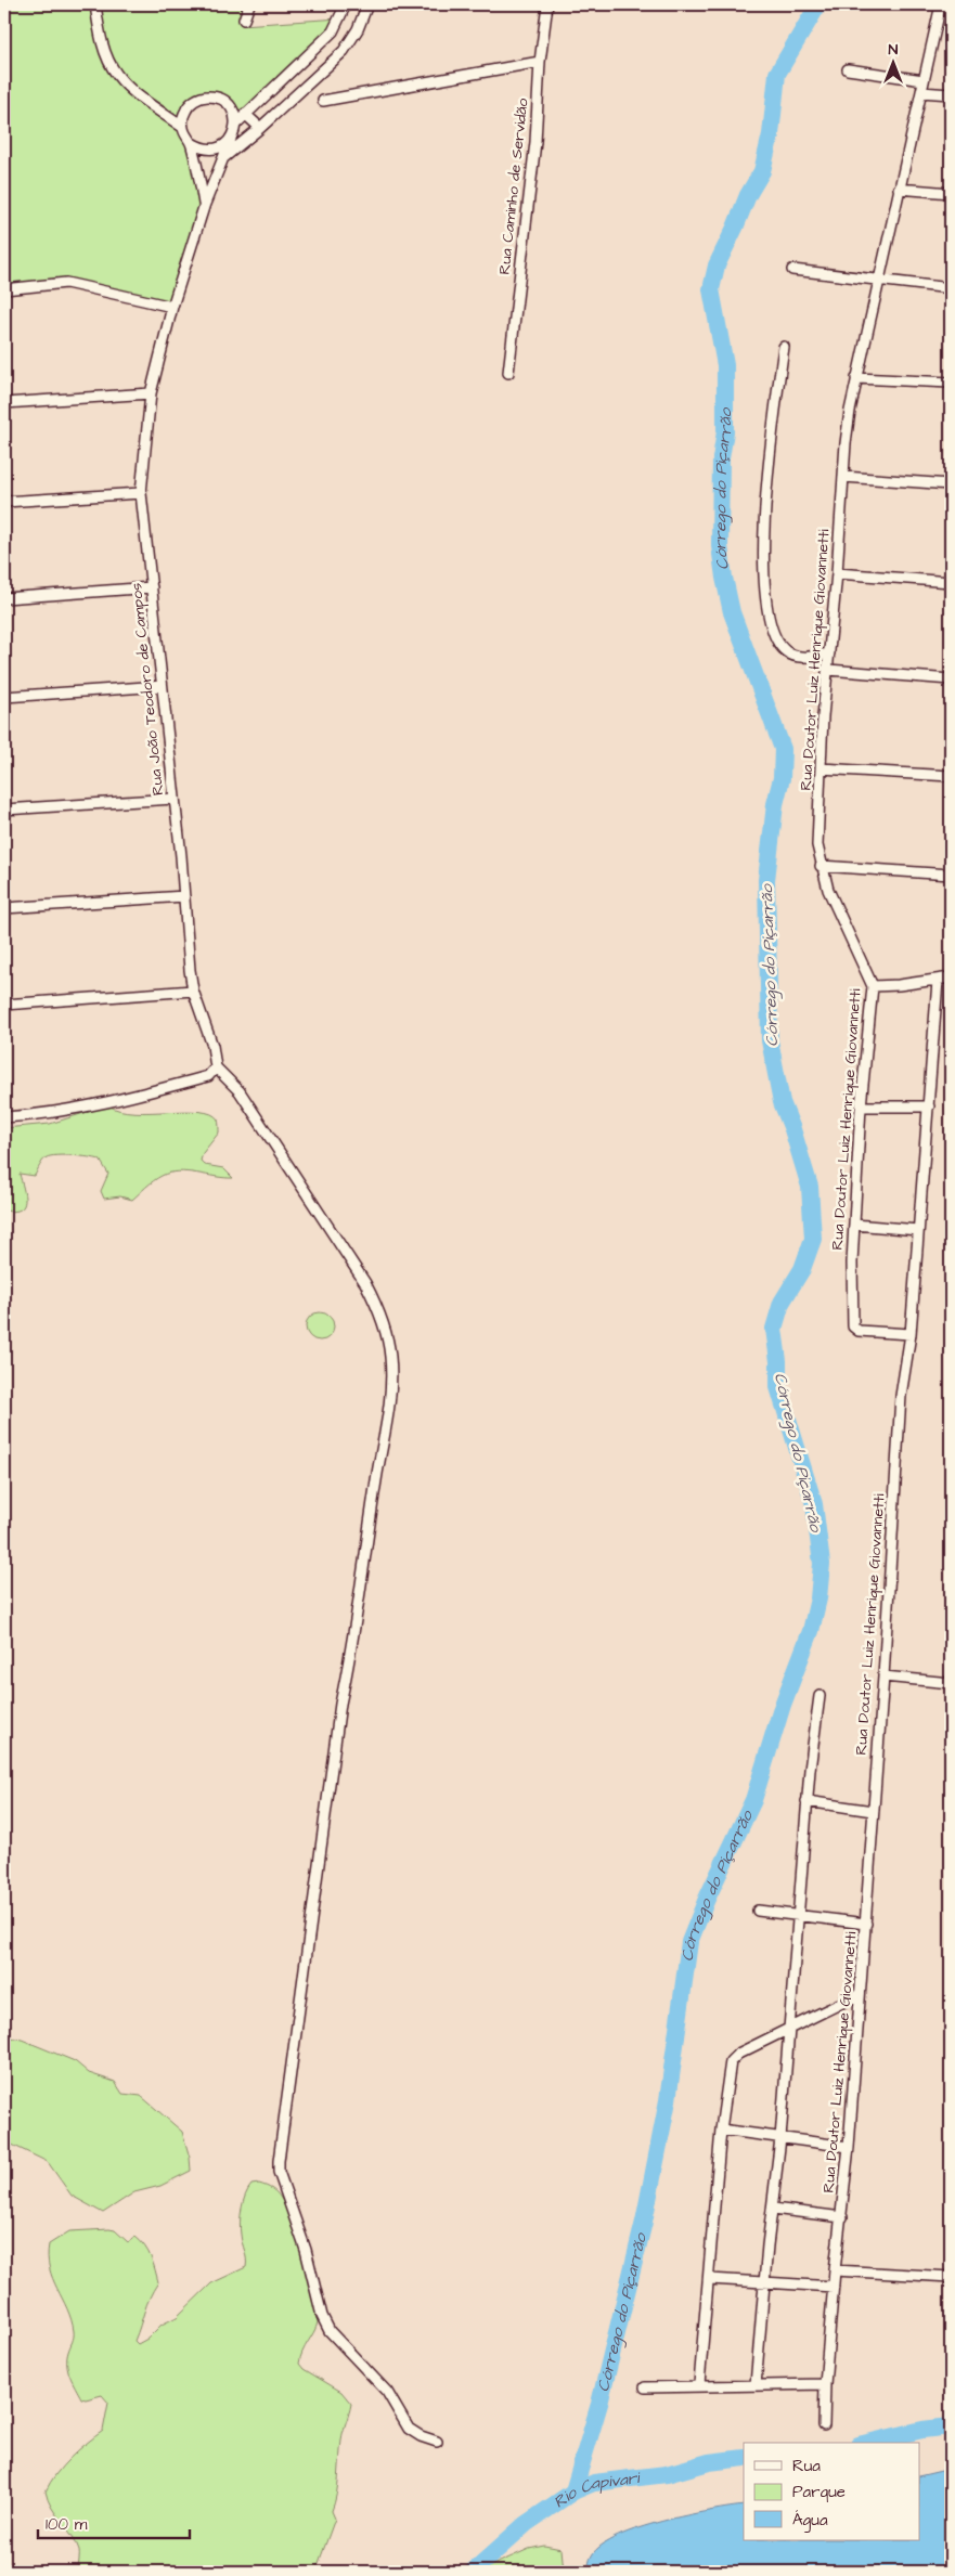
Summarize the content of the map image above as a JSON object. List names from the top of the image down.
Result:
{
  "streets": {
    "street": ["Rua Caminho de Servidão", "Rua Doutor Luiz Henrique Giovannetti", "Rua João Teodoro de Campos"]
  },
  "water": ["Córrego do Piçarrão", "Rio Capivari"],
  "legend": ["Rua", "Parque", "Água"],
  "scale_bar": "100 m",
  "north": "top"
}
